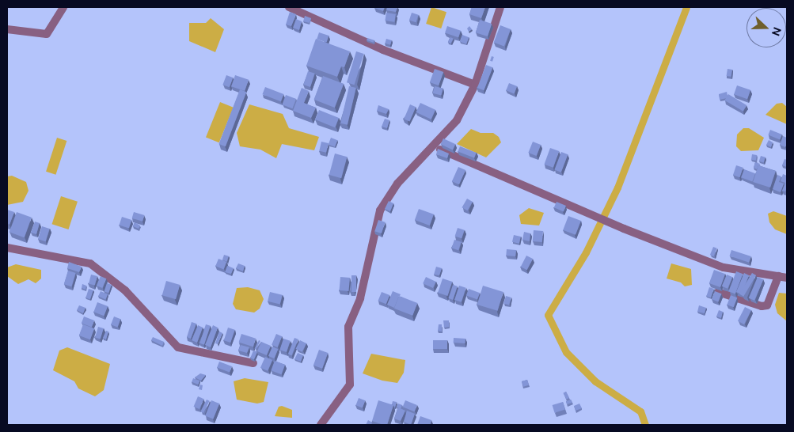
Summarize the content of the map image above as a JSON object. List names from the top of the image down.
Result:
{
  "north": "right"
}
